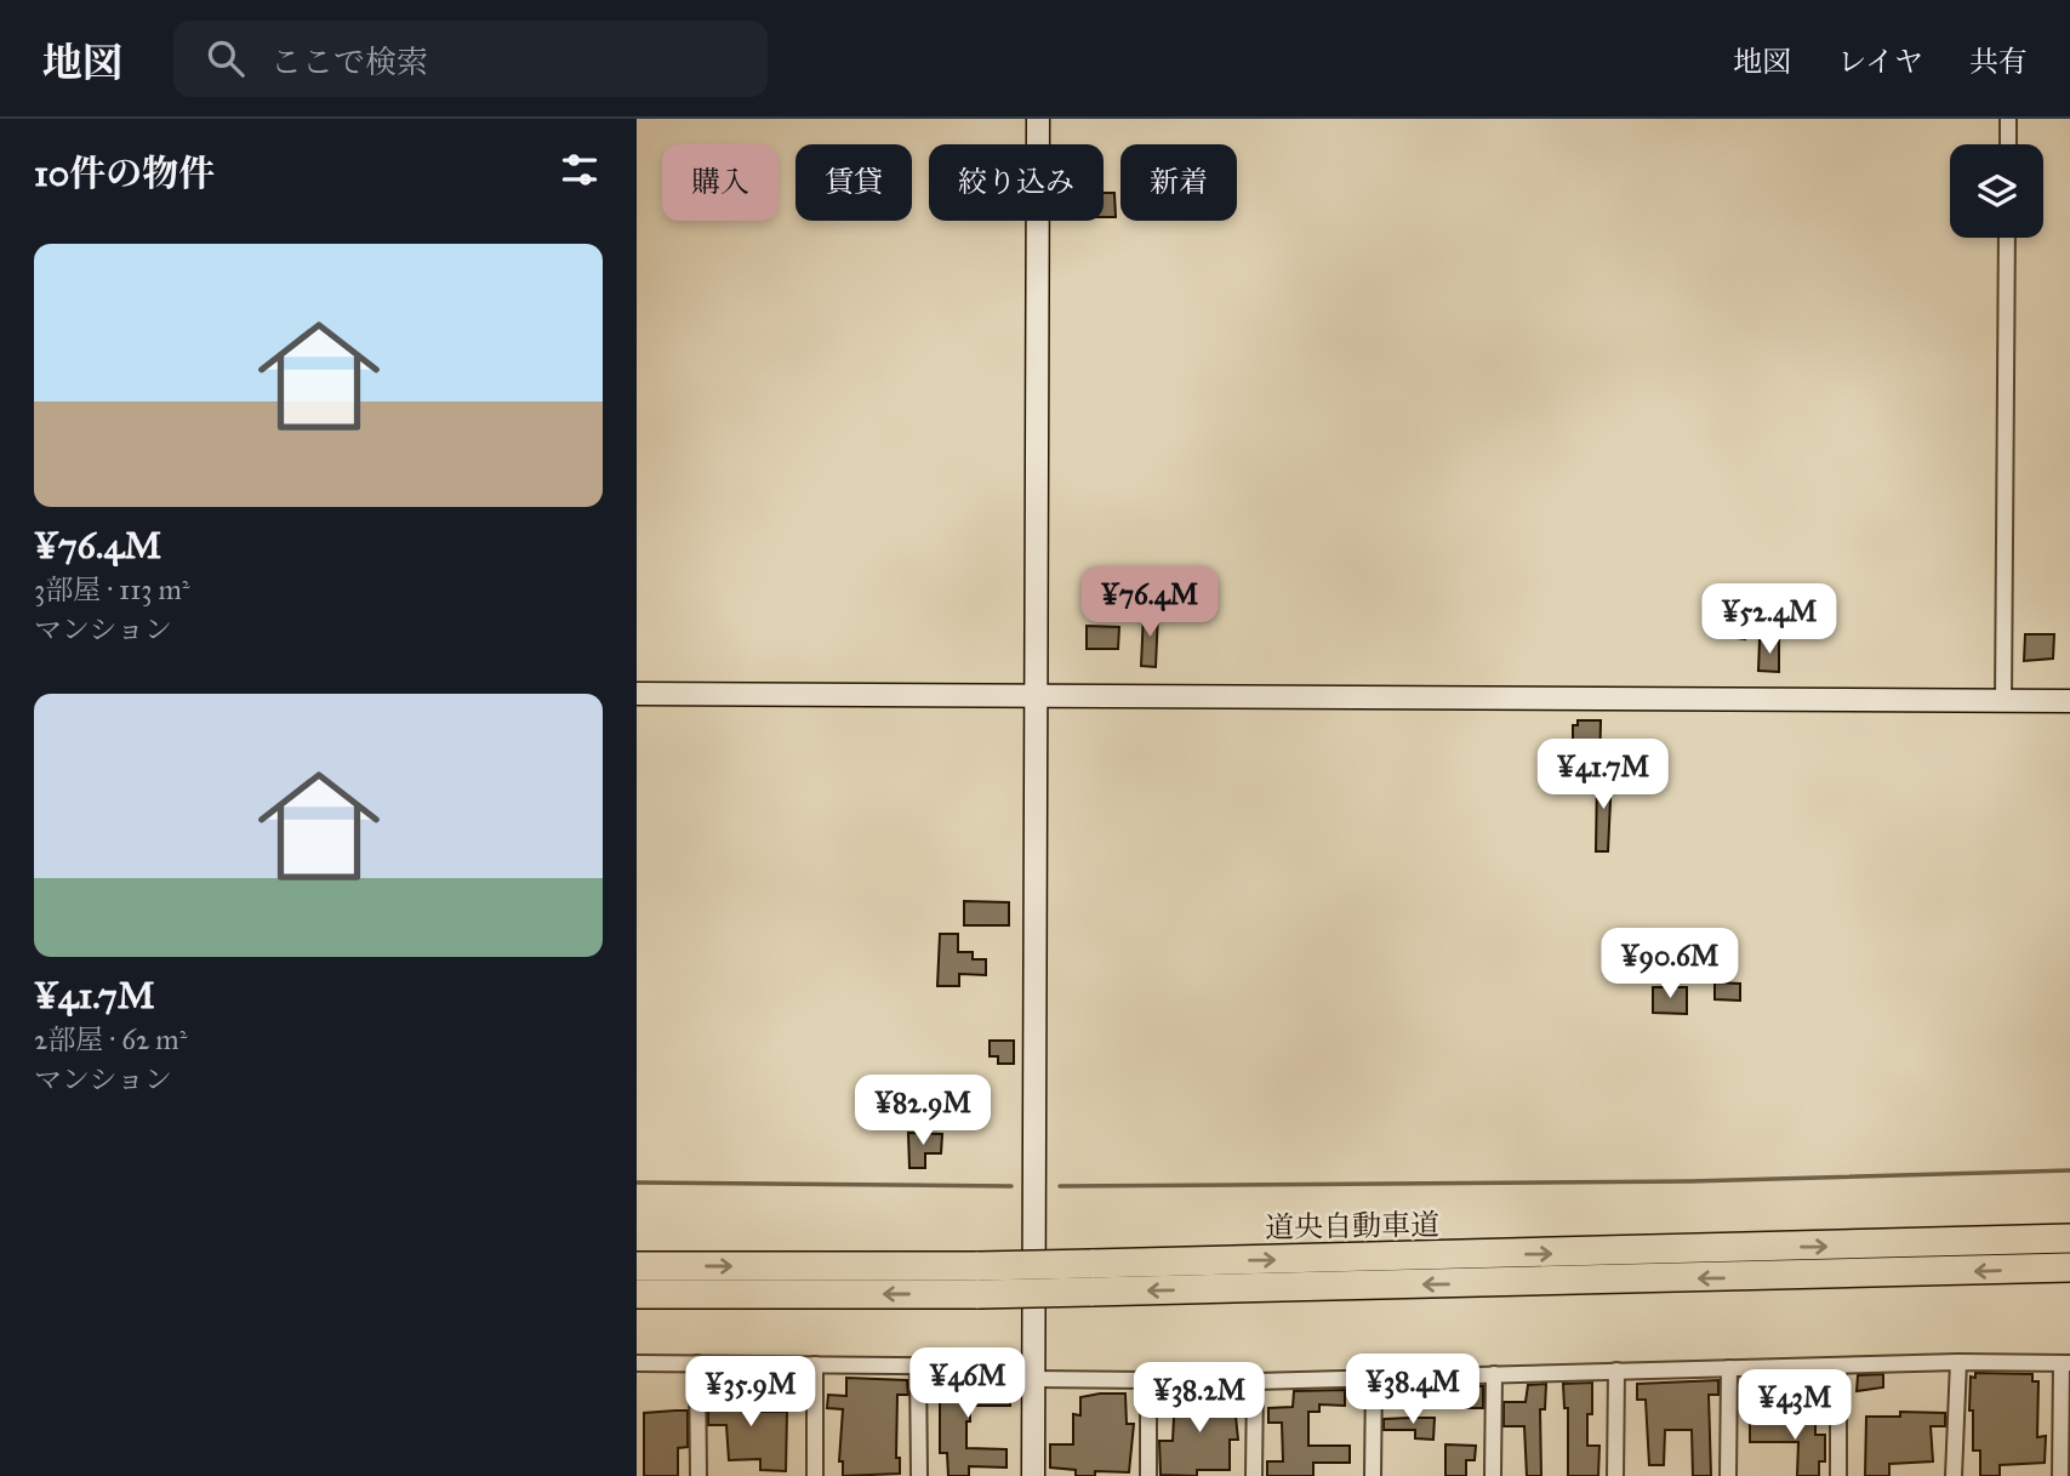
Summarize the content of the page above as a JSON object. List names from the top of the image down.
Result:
{
  "streets": {
    "highway": ["道央自動車道"]
  },
  "page": {
    "header": "地図",
    "search": "ここで検索",
    "nav": ["地図", "レイヤ", "共有"],
    "heading": "10件の物件",
    "chip": [
      "購入",
      "賃貸",
      "絞り込み",
      "新着"
    ],
    "list": [
      {
        "name": "¥76.4M",
        "note": "3部屋 · 113 m² · マンション"
      },
      {
        "name": "¥41.7M",
        "note": "2部屋 · 62 m² · マンション"
      }
    ],
    "price": [
      "¥76.4M",
      "¥52.4M",
      "¥41.7M",
      "¥90.6M",
      "¥82.9M",
      "¥46M",
      "¥38.4M",
      "¥35.9M",
      "¥38.2M",
      "¥43M"
    ]
  }
}
